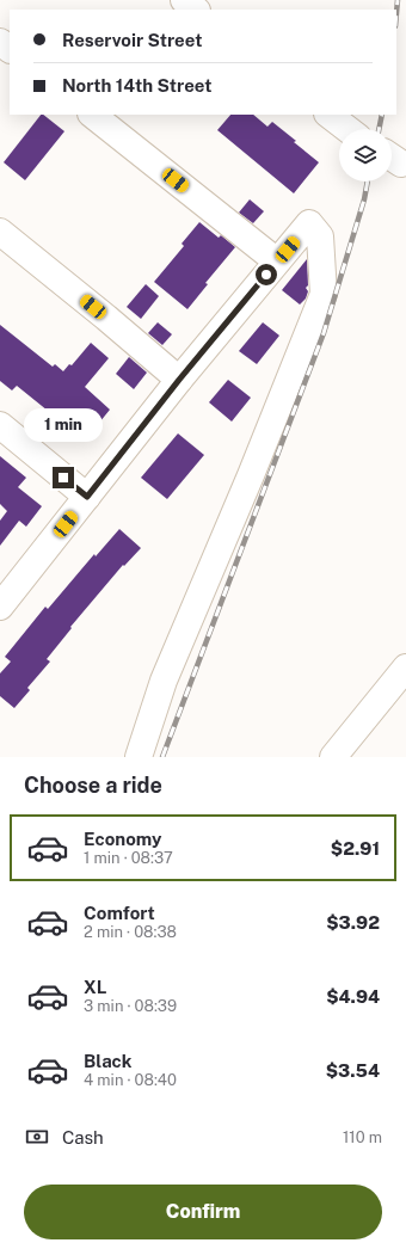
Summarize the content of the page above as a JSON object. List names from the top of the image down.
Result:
{
  "page": {
    "banner": ["Reservoir Street", "North 14th Street"],
    "bubble": "1 min",
    "heading": "Choose a ride",
    "list": [
      {
        "name": "Economy",
        "note": "1 min · 08:37",
        "value": "$2.91"
      },
      {
        "name": "Comfort",
        "note": "2 min · 08:38",
        "value": "$3.92"
      },
      {
        "name": "XL",
        "note": "3 min · 08:39",
        "value": "$4.94"
      },
      {
        "name": "Black",
        "note": "4 min · 08:40",
        "value": "$3.54"
      }
    ],
    "pay": ["Cash", "110 m"],
    "buttons": "Confirm"
  }
}
